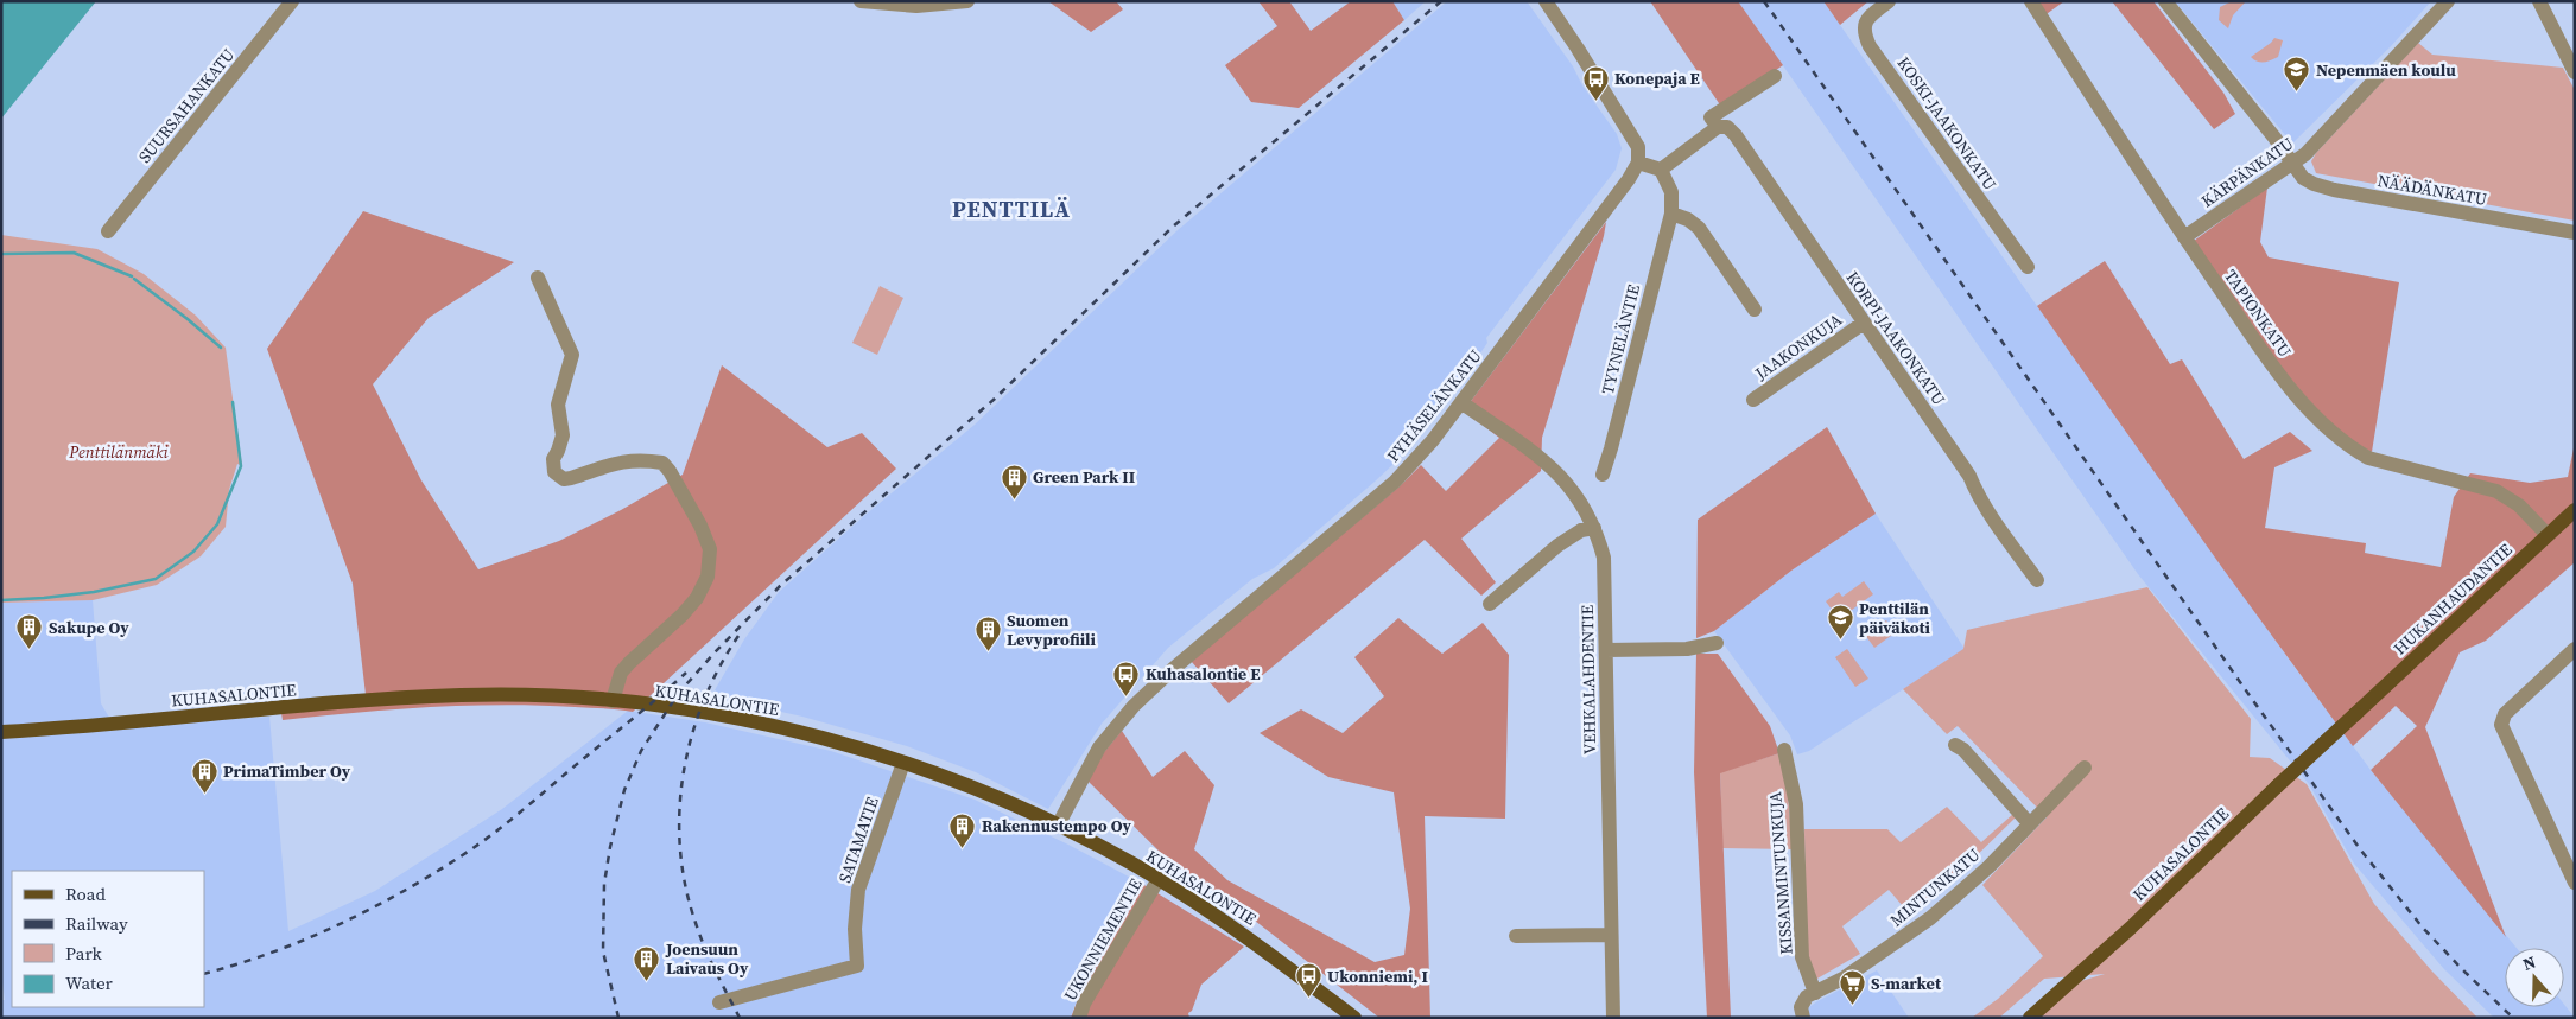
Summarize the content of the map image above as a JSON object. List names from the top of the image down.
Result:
{
  "streets": {
    "main road": ["HUKANHAUDANTIE", "KUHASALONTIE"],
    "street": [
      "SUURSAHANKATU",
      "KOSKI-JAAKONKATU",
      "KÄRPÄNKATU",
      "NÄÄDÄNKATU",
      "TAPIONKATU",
      "KORPI-JAAKONKATU",
      "TYYNELÄNTIE",
      "JAAKONKUJA",
      "PYHÄSELÄNKATU",
      "VEHKALAHDENTIE",
      "SATAMATIE",
      "KISSANMINTUNKUJA",
      "MINTUNKATU",
      "UKONNIEMENTIE"
    ]
  },
  "crossings": [
    ["KÄRPÄNKATU", "NÄÄDÄNKATU"],
    ["KÄRPÄNKATU", "TAPIONKATU"],
    ["TAPIONKATU", "HUKANHAUDANTIE"],
    ["KORPI-JAAKONKATU", "JAAKONKUJA"],
    ["PYHÄSELÄNKATU", "VEHKALAHDENTIE"],
    ["PYHÄSELÄNKATU", "KUHASALONTIE"],
    ["HUKANHAUDANTIE", "KUHASALONTIE"],
    ["KUHASALONTIE", "SATAMATIE"],
    ["KUHASALONTIE", "UKONNIEMENTIE"],
    ["KISSANMINTUNKUJA", "MINTUNKATU"]
  ],
  "districts": ["PENTTILÄ"],
  "parks": ["Penttilänmäki"],
  "places": {
    "school or university": ["Nepenmäen koulu", "Penttilän päiväkoti"],
    "bus stop": ["Konepaja E", "Kuhasalontie E", "Ukonniemi, I"],
    "building": [
      "Green Park II",
      "Sakupe Oy",
      "Suomen Levyprofiili",
      "PrimaTimber Oy",
      "Rakennustempo Oy",
      "Joensuun Laivaus Oy"
    ],
    "supermarket": ["S-market"]
  },
  "legend": [
    "Road",
    "Railway",
    "Park",
    "Water"
  ],
  "north": "top"
}
